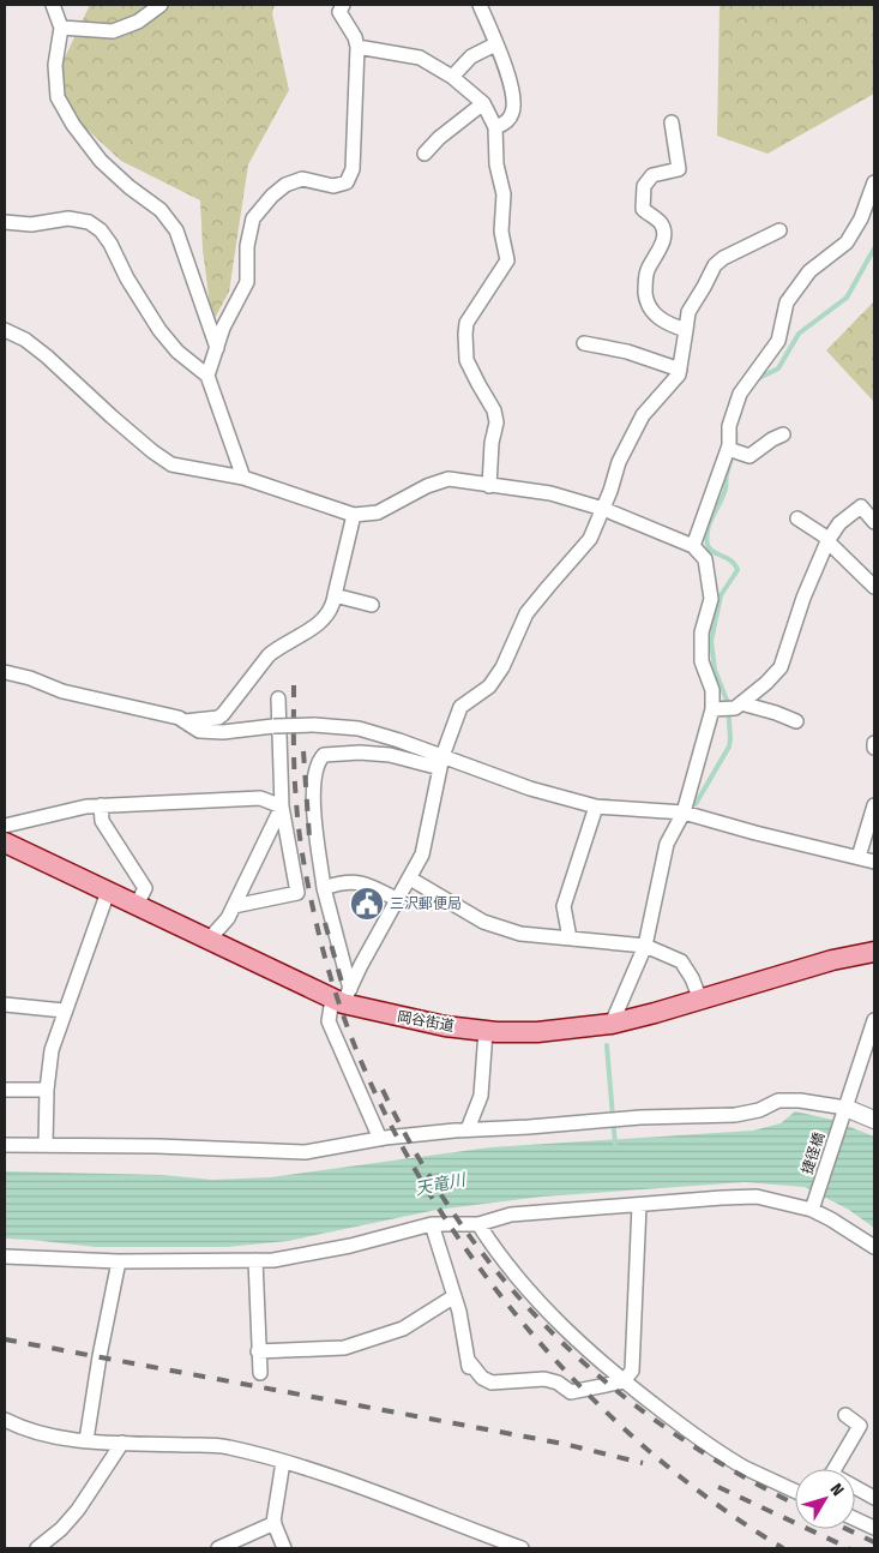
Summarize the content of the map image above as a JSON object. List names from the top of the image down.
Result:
{
  "streets": {
    "main road": ["岡谷街道"],
    "street": ["捷径橋"]
  },
  "water": ["天竜川"],
  "places": {
    "public building": ["三沢郵便局"]
  },
  "north": "top right"
}
